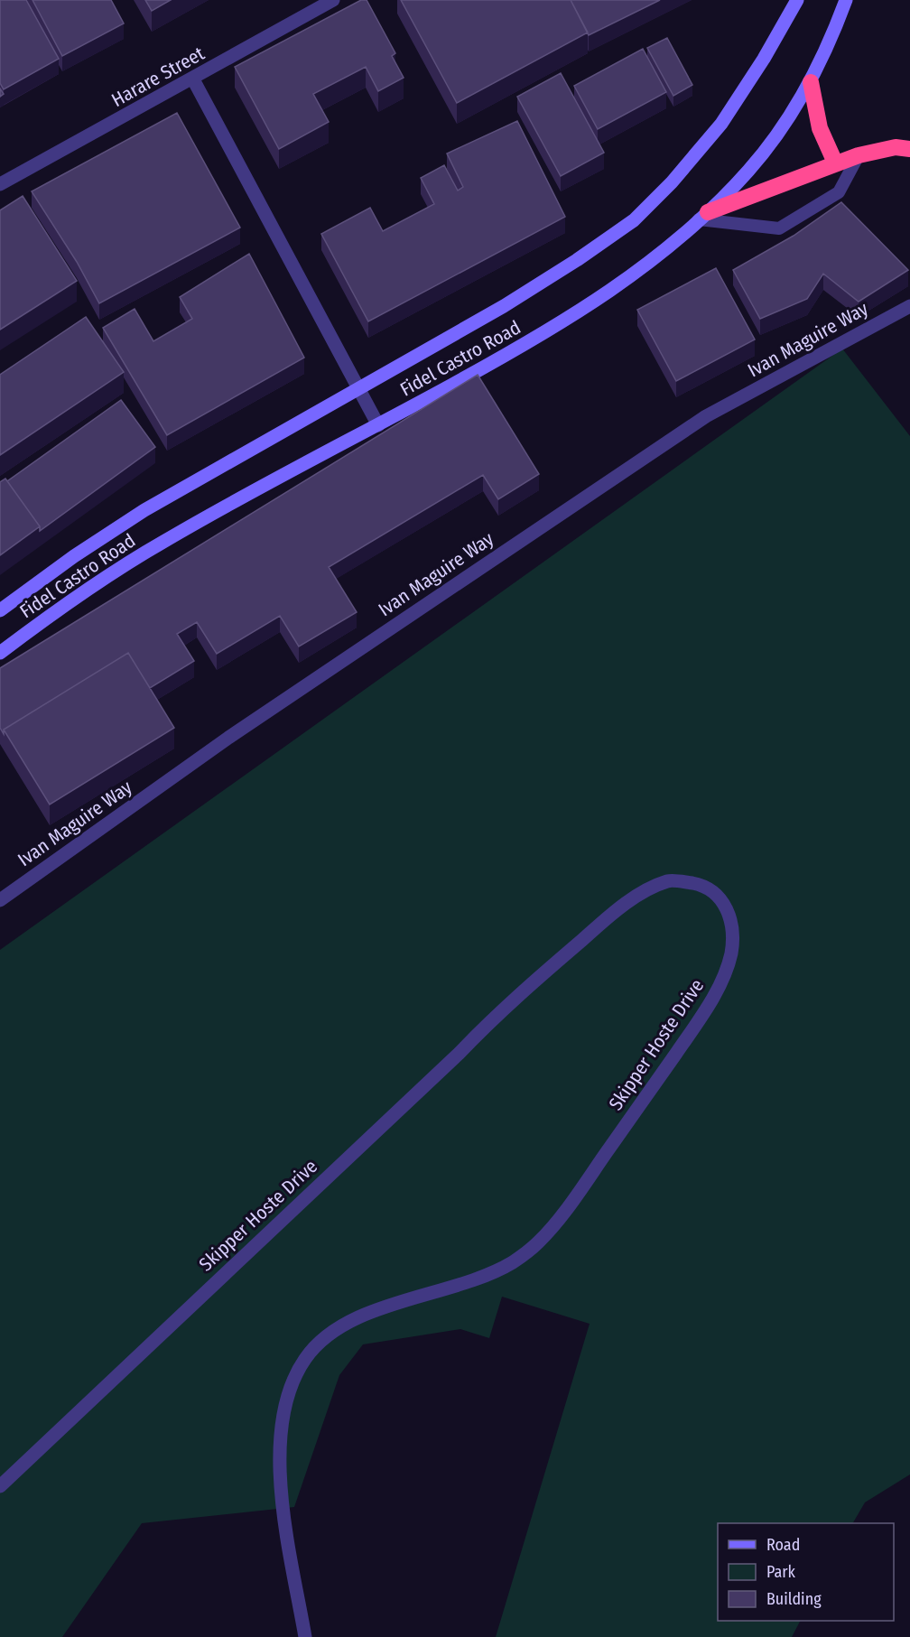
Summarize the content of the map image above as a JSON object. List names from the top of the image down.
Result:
{
  "streets": {
    "main road": ["Fidel Castro Road"],
    "street": ["Harare Street", "Ivan Maguire Way", "Skipper Hoste Drive"]
  },
  "legend": ["Road", "Park", "Building"]
}
